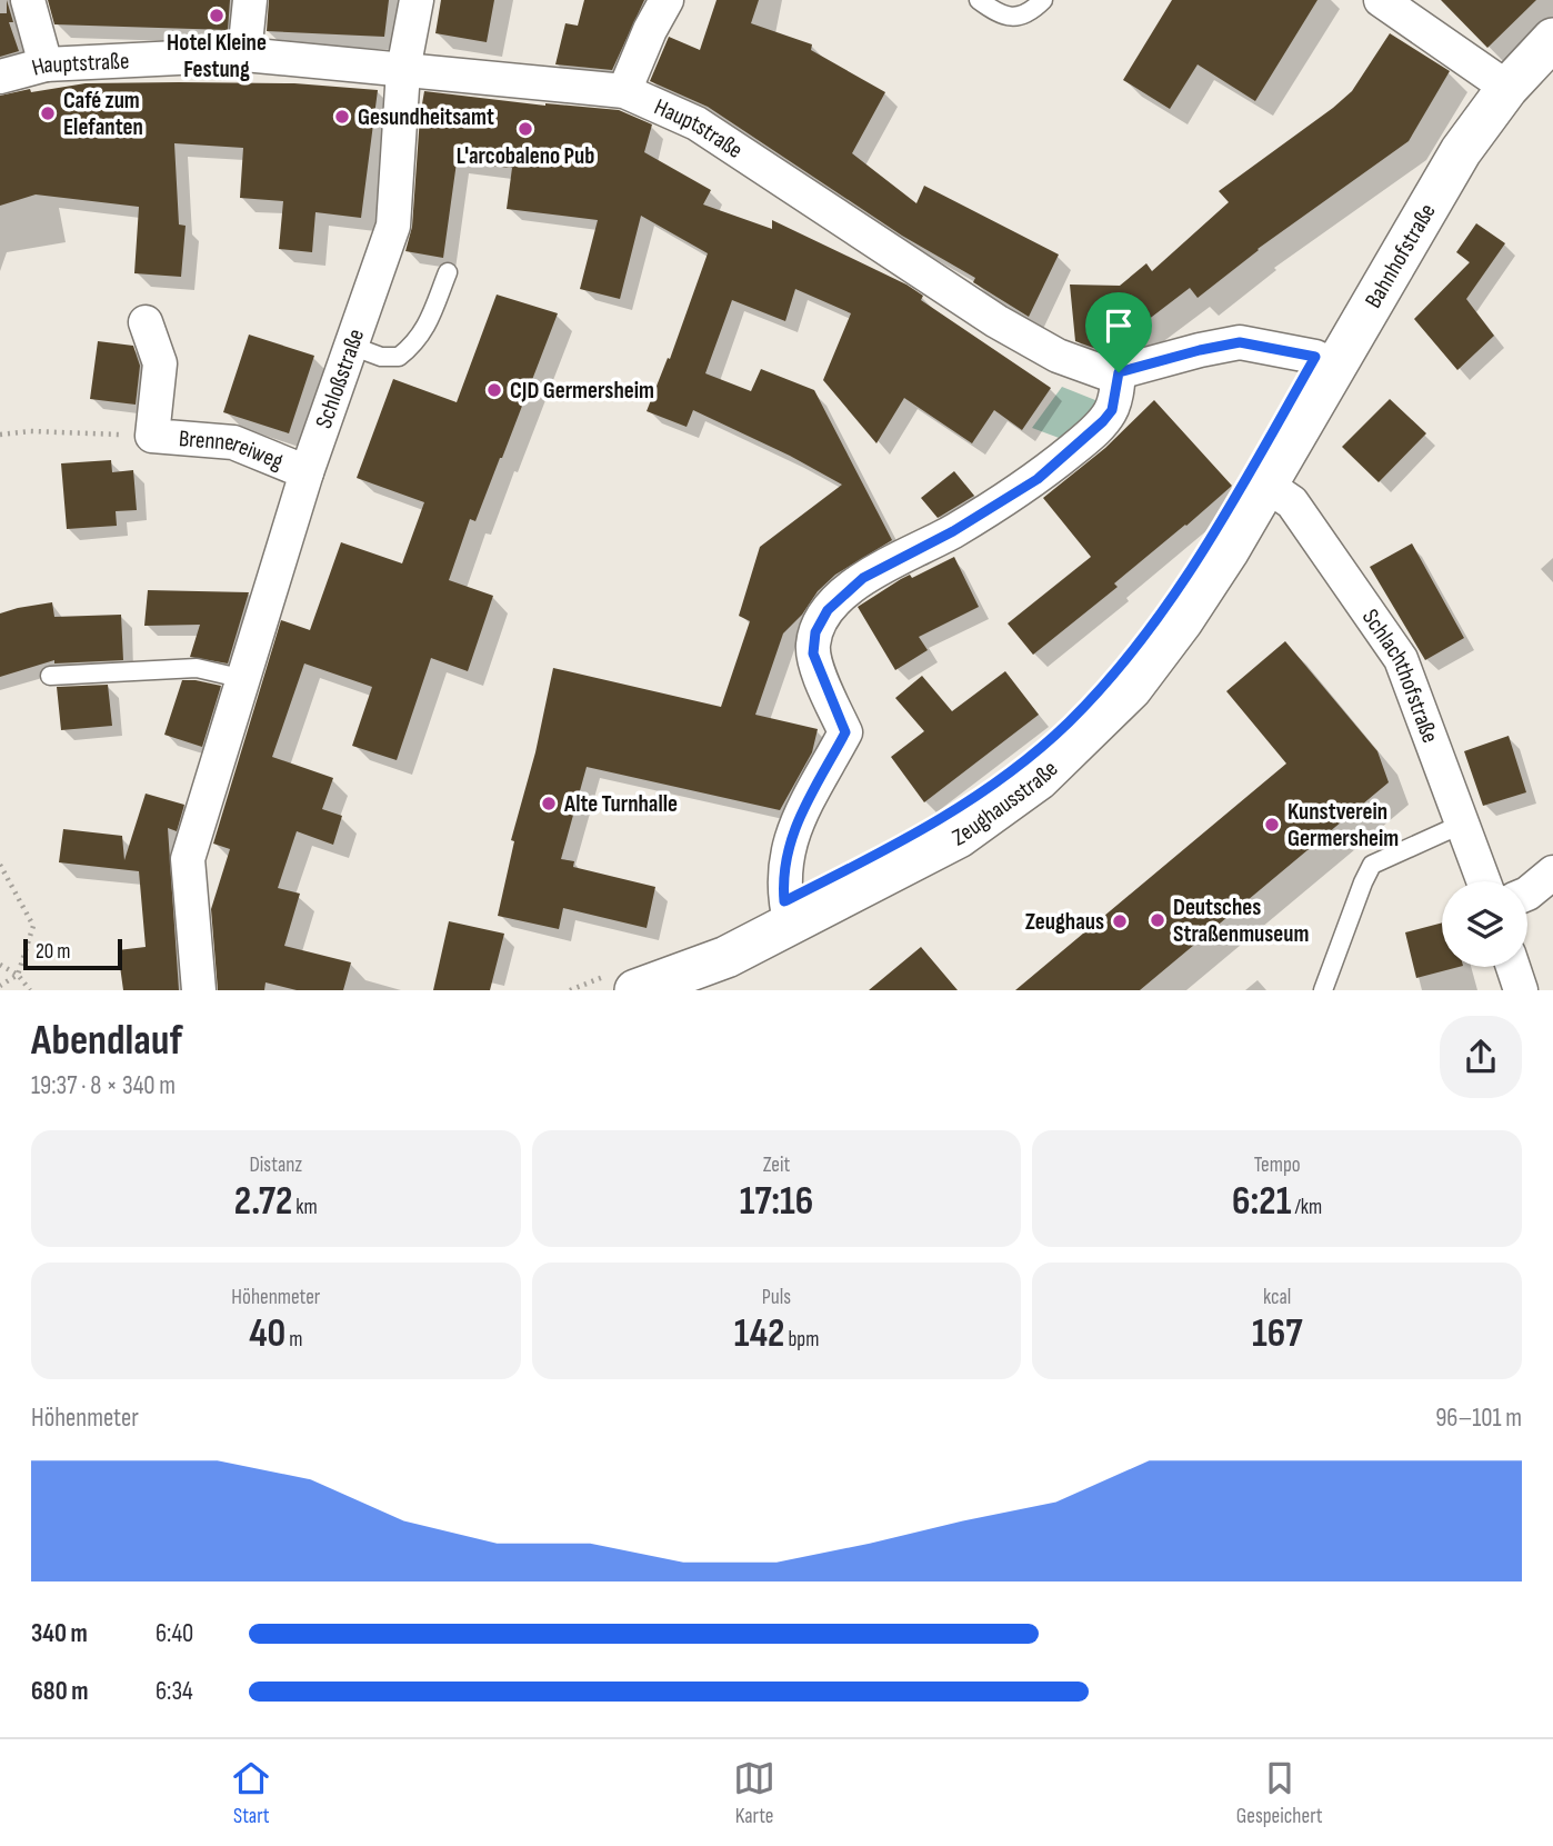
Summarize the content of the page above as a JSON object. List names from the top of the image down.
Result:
{
  "streets": {
    "street": [
      "Hauptstraße",
      "Bahnhofstraße",
      "Schloßstraße",
      "Brennereiweg",
      "Schlachthofstraße",
      "Zeughausstraße"
    ]
  },
  "crossings": [
    ["Hauptstraße", "Bahnhofstraße"],
    ["Hauptstraße", "Schloßstraße"],
    ["Bahnhofstraße", "Schlachthofstraße"],
    ["Bahnhofstraße", "Zeughausstraße"],
    ["Schloßstraße", "Brennereiweg"],
    ["Schlachthofstraße", "Zeughausstraße"]
  ],
  "places": [
    "Hotel Kleine Festung",
    "Café zum Elefanten",
    "Gesundheitsamt",
    "L'arcobaleno Pub",
    "CJD Germersheim",
    "Alte Turnhalle",
    "Kunstverein Germersheim",
    "Deutsches Straßenmuseum",
    "Zeughaus"
  ],
  "scale_bar": "20 m",
  "page": {
    "scale": "20 m",
    "heading": ["Abendlauf", "19:37 · 8 × 340 m"],
    "stats": [
      ["Distanz", "2.72 km"],
      ["Zeit", "17:16"],
      ["Tempo", "6:21 /km"],
      ["Höhenmeter", "40 m"],
      ["Puls", "142 bpm"],
      ["kcal", "167"]
    ],
    "chart": ["Höhenmeter", "96–101 m"],
    "list": [
      {
        "name": "340 m",
        "note": "6:40"
      },
      {
        "name": "680 m",
        "note": "6:34"
      }
    ],
    "tabs": ["Start", "Karte", "Gespeichert"]
  }
}
